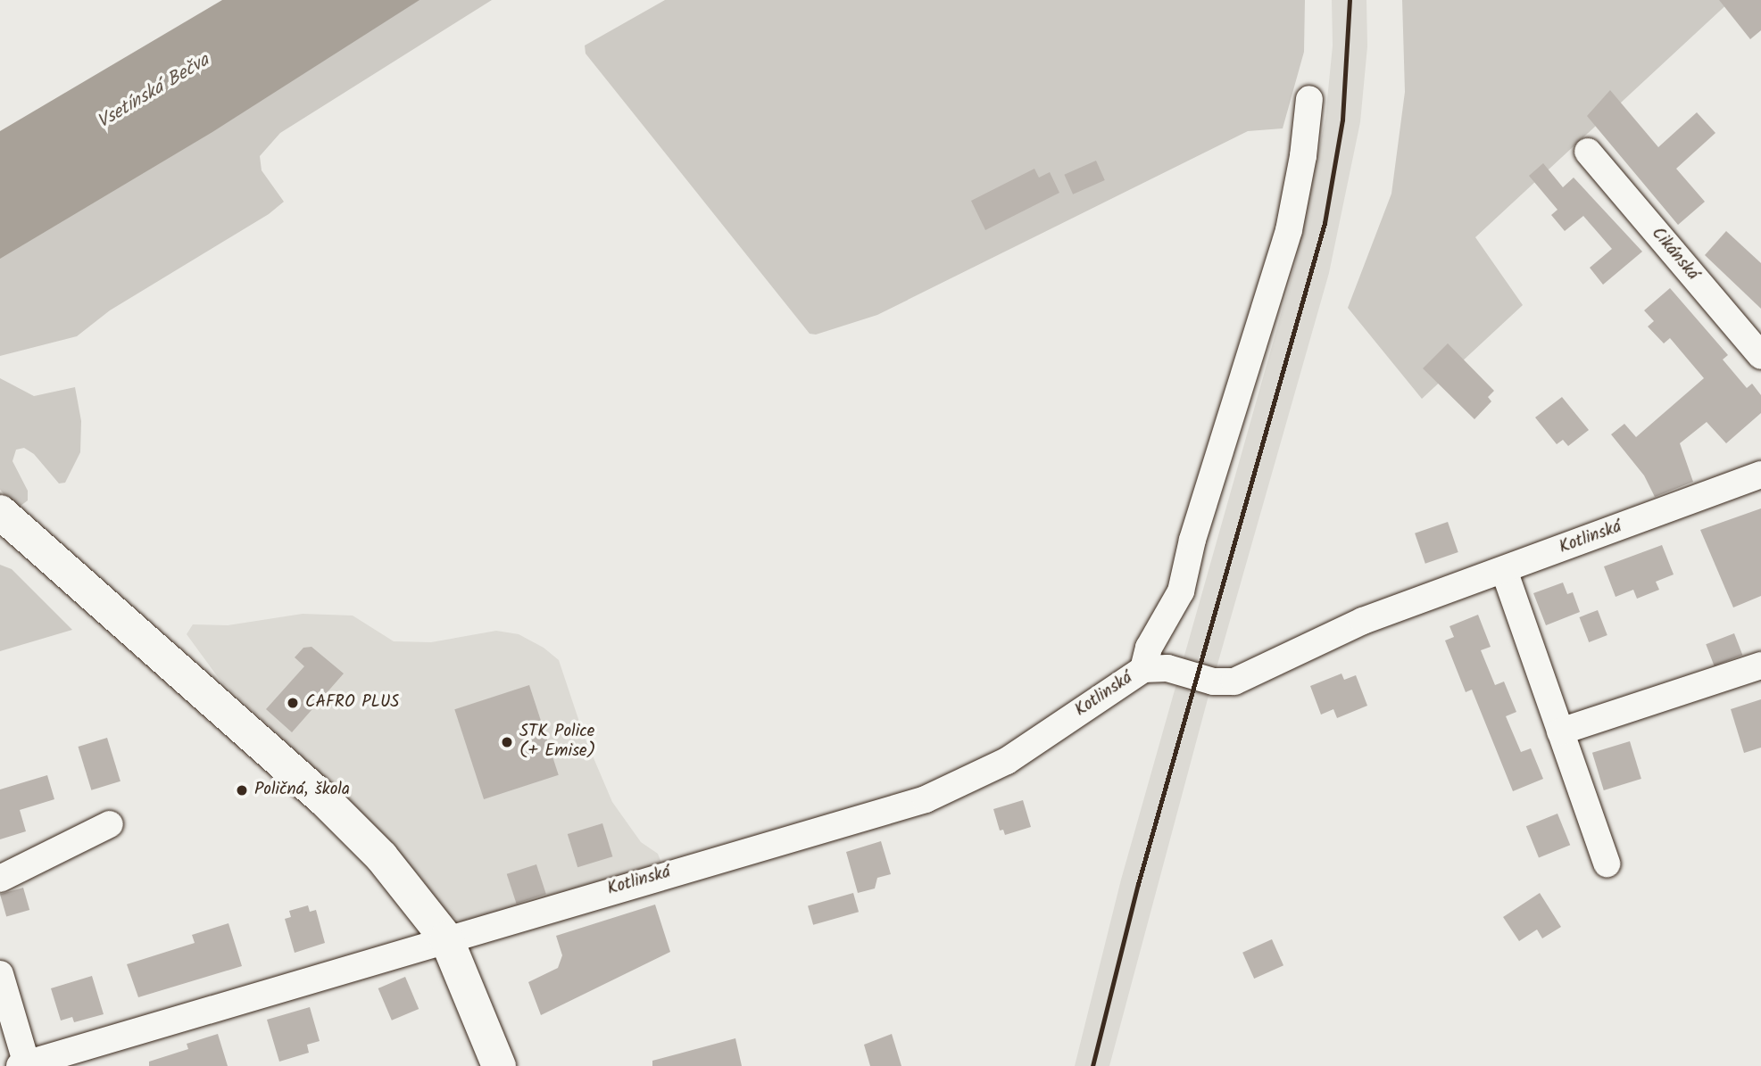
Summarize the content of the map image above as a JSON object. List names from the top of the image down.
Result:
{
  "streets": {
    "street": ["Cikánská", "Kotlinská"]
  },
  "water": ["Vsetínská Bečva"],
  "places": ["CAFRO PLUS", "STK Police (+ Emise)", "Poličná, škola"]
}
